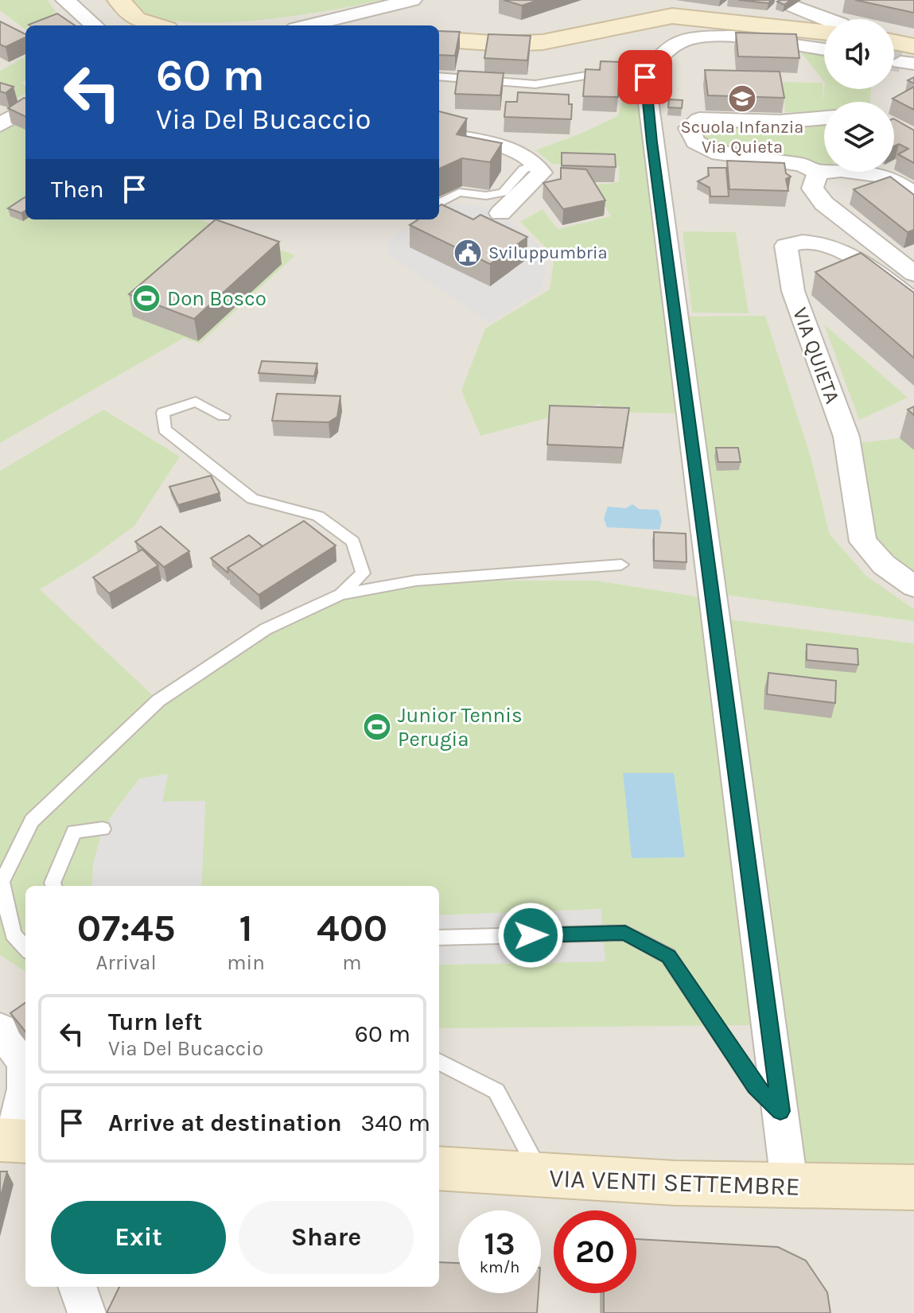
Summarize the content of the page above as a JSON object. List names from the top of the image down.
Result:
{
  "streets": {
    "street": ["VIA QUIETA", "VIA VENTI SETTEMBRE"]
  },
  "places": {
    "school or university": ["Scuola Infanzia Via Quieta"],
    "public building": ["Sviluppumbria"],
    "sports": ["Don Bosco", "Junior Tennis Perugia"]
  },
  "page": {
    "turn": ["60 m", "Via Del Bucaccio"],
    "then": "Then",
    "eta": [
      "07:45",
      "Arrival",
      "1",
      "min",
      "400",
      "m"
    ],
    "list": [
      {
        "name": "Turn left",
        "note": "Via Del Bucaccio",
        "value": "60 m"
      },
      {
        "name": "Arrive at destination",
        "value": "340 m"
      }
    ],
    "buttons": ["Exit", "Share"],
    "speed": "13 km/h",
    "limit": "20"
  }
}
